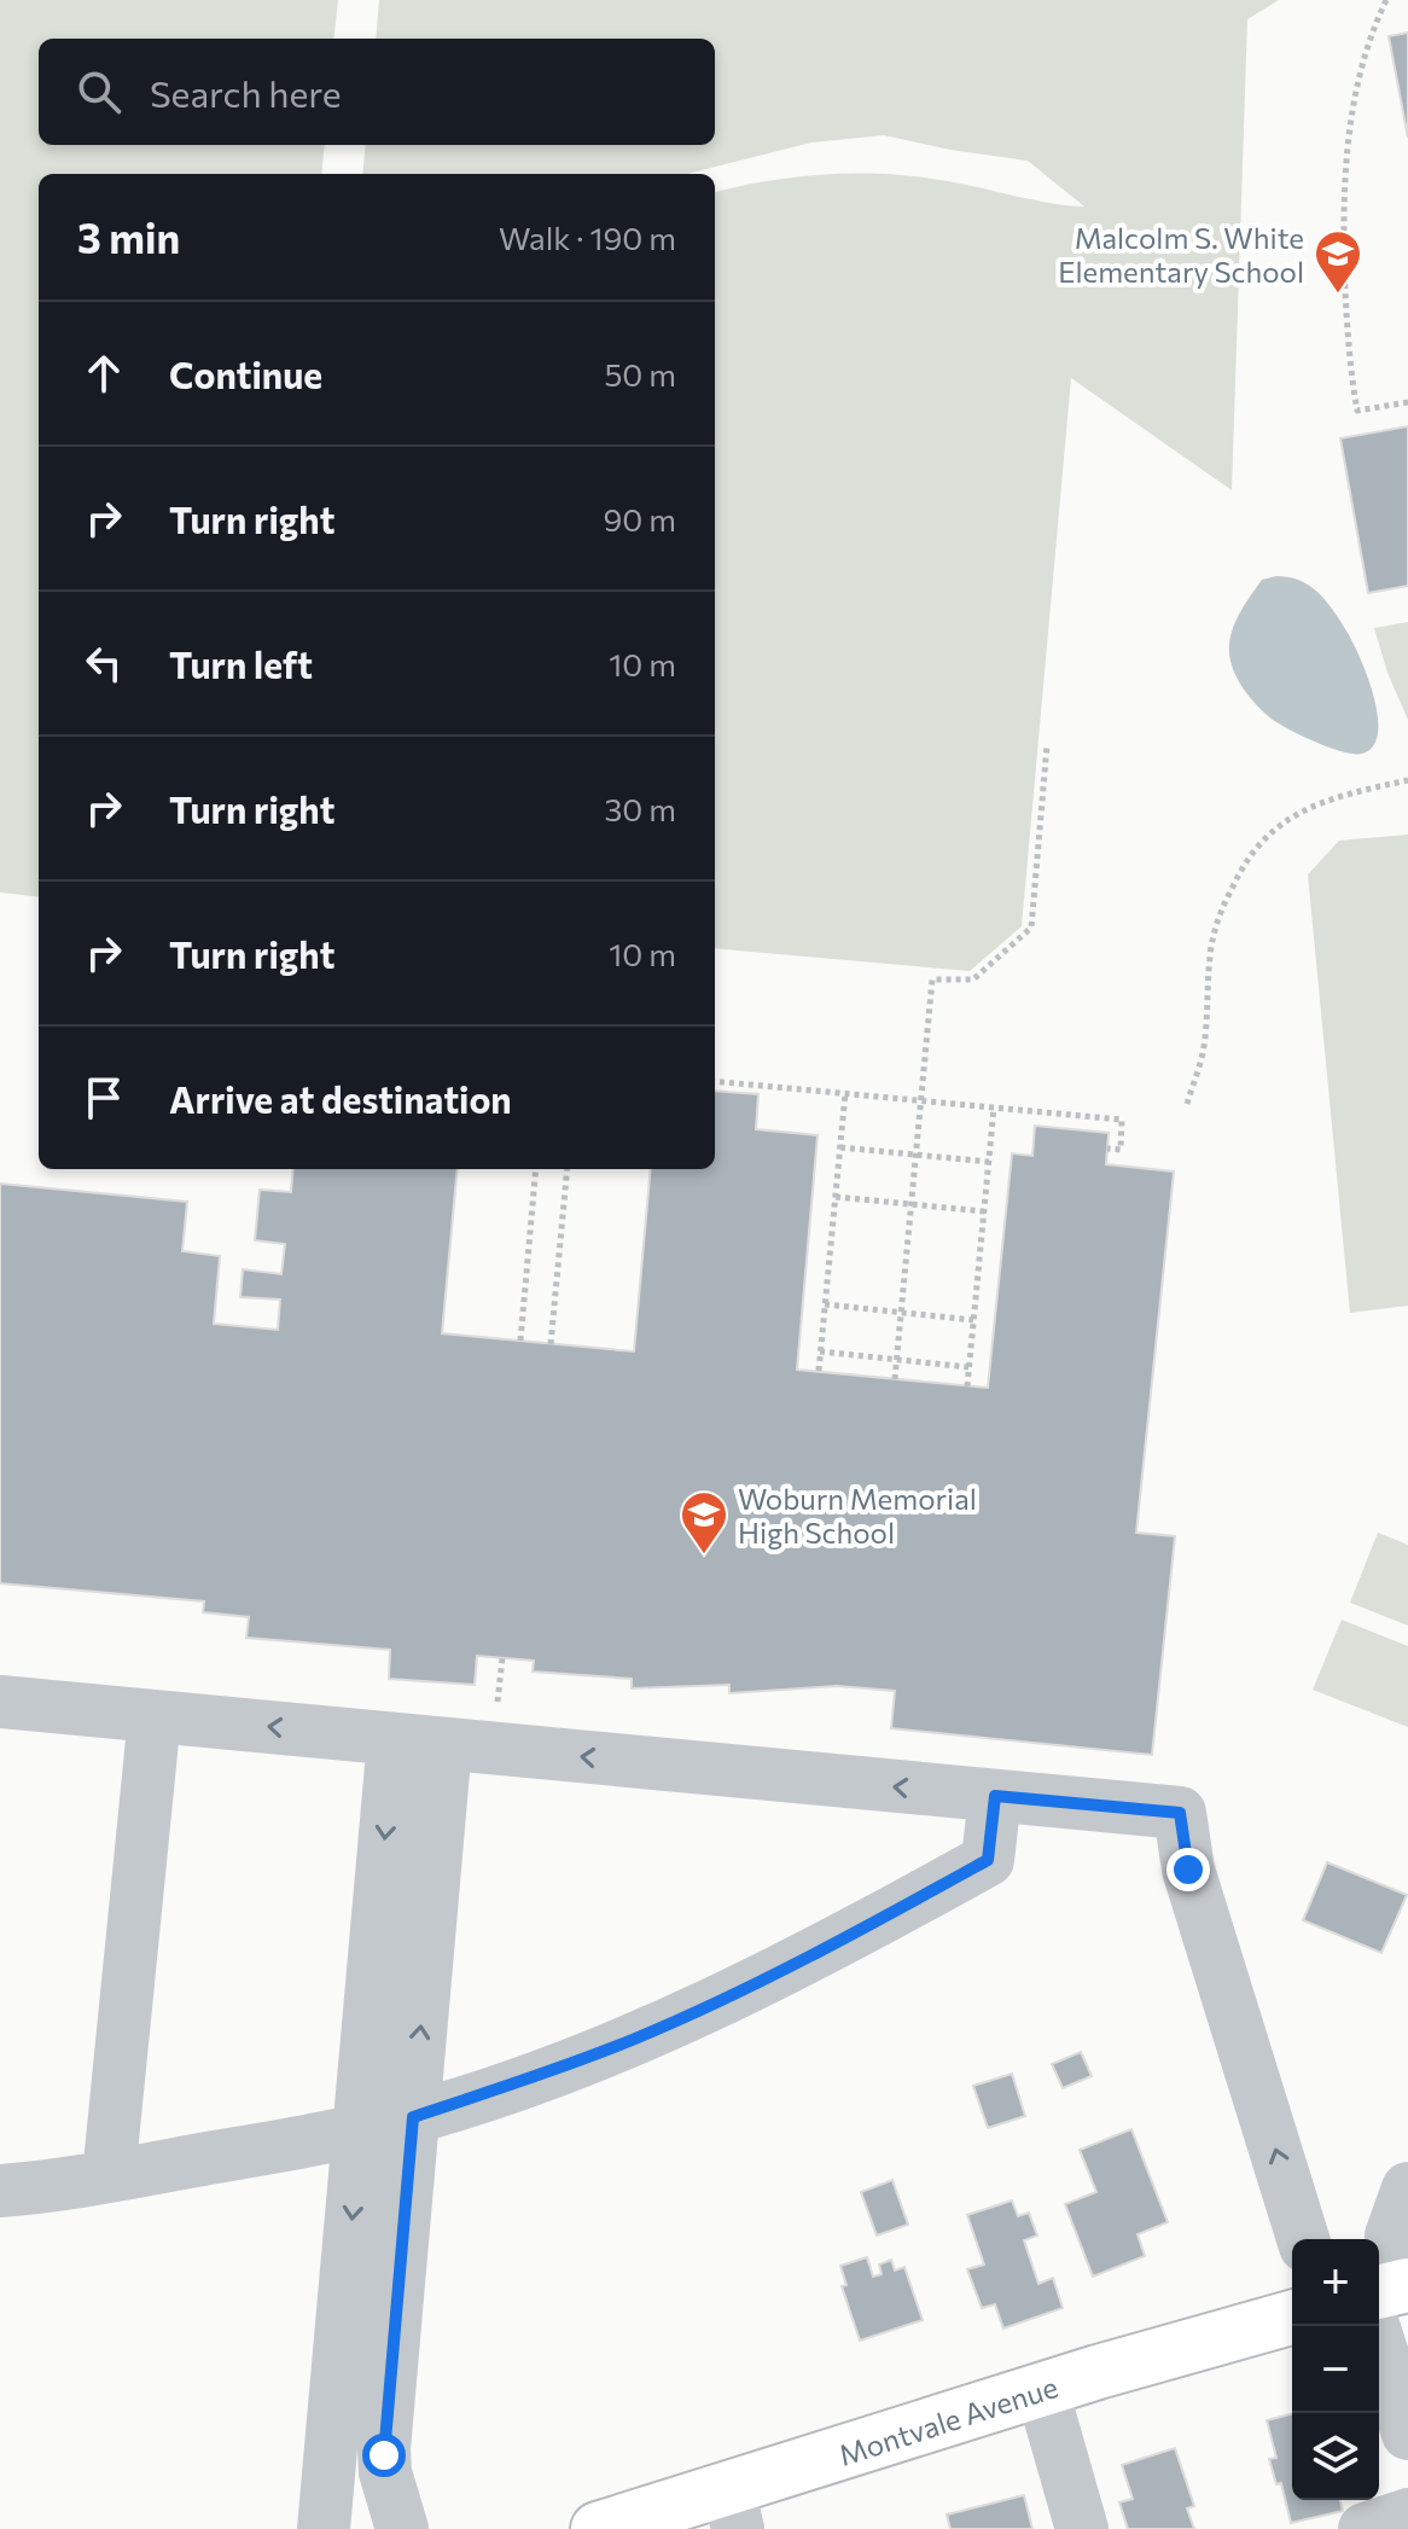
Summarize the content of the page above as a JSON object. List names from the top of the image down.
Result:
{
  "streets": {
    "main road": ["Montvale Avenue"]
  },
  "places": {
    "school or university": ["Malcolm S. White Elementary School", "Woburn Memorial High School"]
  },
  "page": {
    "search": "Search here",
    "heading": ["3 min", "Walk · 190 m"],
    "list": [
      ["Continue", "50 m"],
      ["Turn right", "90 m"],
      ["Turn left", "10 m"],
      ["Turn right", "30 m"],
      ["Turn right", "10 m"],
      "Arrive at destination"
    ],
    "map_buttons": ["+", "−"]
  }
}
